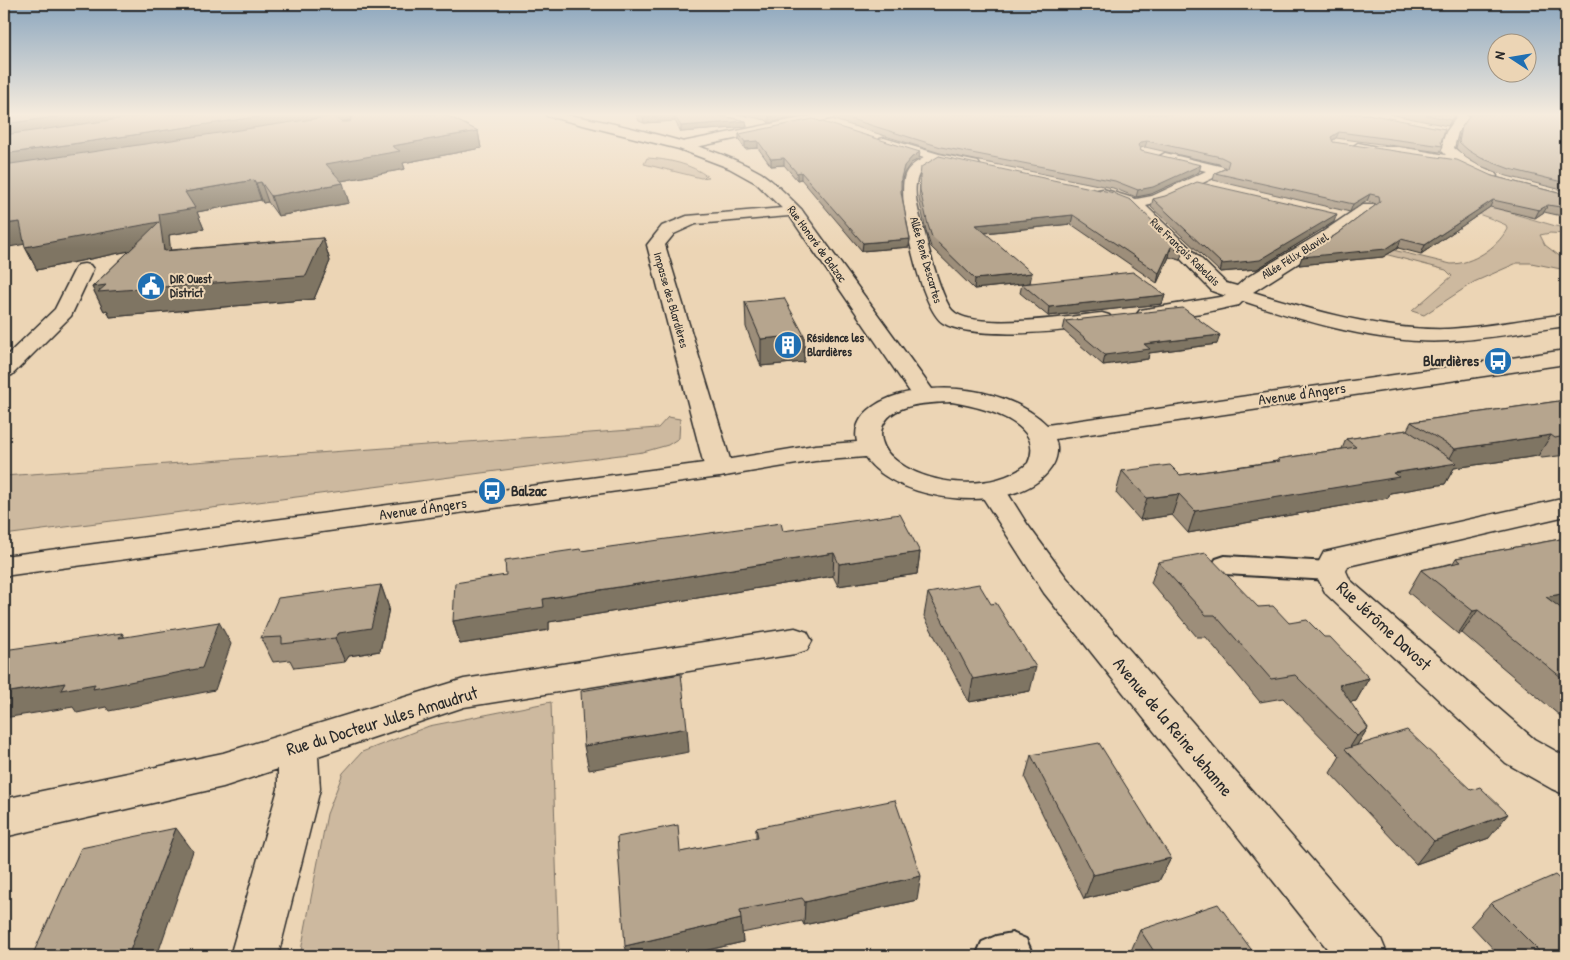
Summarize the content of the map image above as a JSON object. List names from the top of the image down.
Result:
{
  "streets": {
    "street": [
      "Rue Honoré de Balzac",
      "Rue François Rabelais",
      "Allée Félix Blaviel",
      "Allée René Descartes",
      "Impasse des Blardières",
      "Avenue d'Angers",
      "Rue Jérôme Davost",
      "Rue du Docteur Jules Amaudrut",
      "Avenue de la Reine Jehanne"
    ]
  },
  "crossings": [
    ["Rue Honoré de Balzac", "Impasse des Blardières"],
    ["Rue François Rabelais", "Allée Félix Blaviel"],
    ["Rue François Rabelais", "Allée René Descartes"],
    ["Allée Félix Blaviel", "Allée René Descartes"],
    ["Impasse des Blardières", "Avenue d'Angers"]
  ],
  "places": {
    "public building": ["DIR Ouest District"],
    "building": ["Résidence les Blardières"],
    "bus stop": ["Blardières", "Balzac"]
  },
  "north": "left"
}
